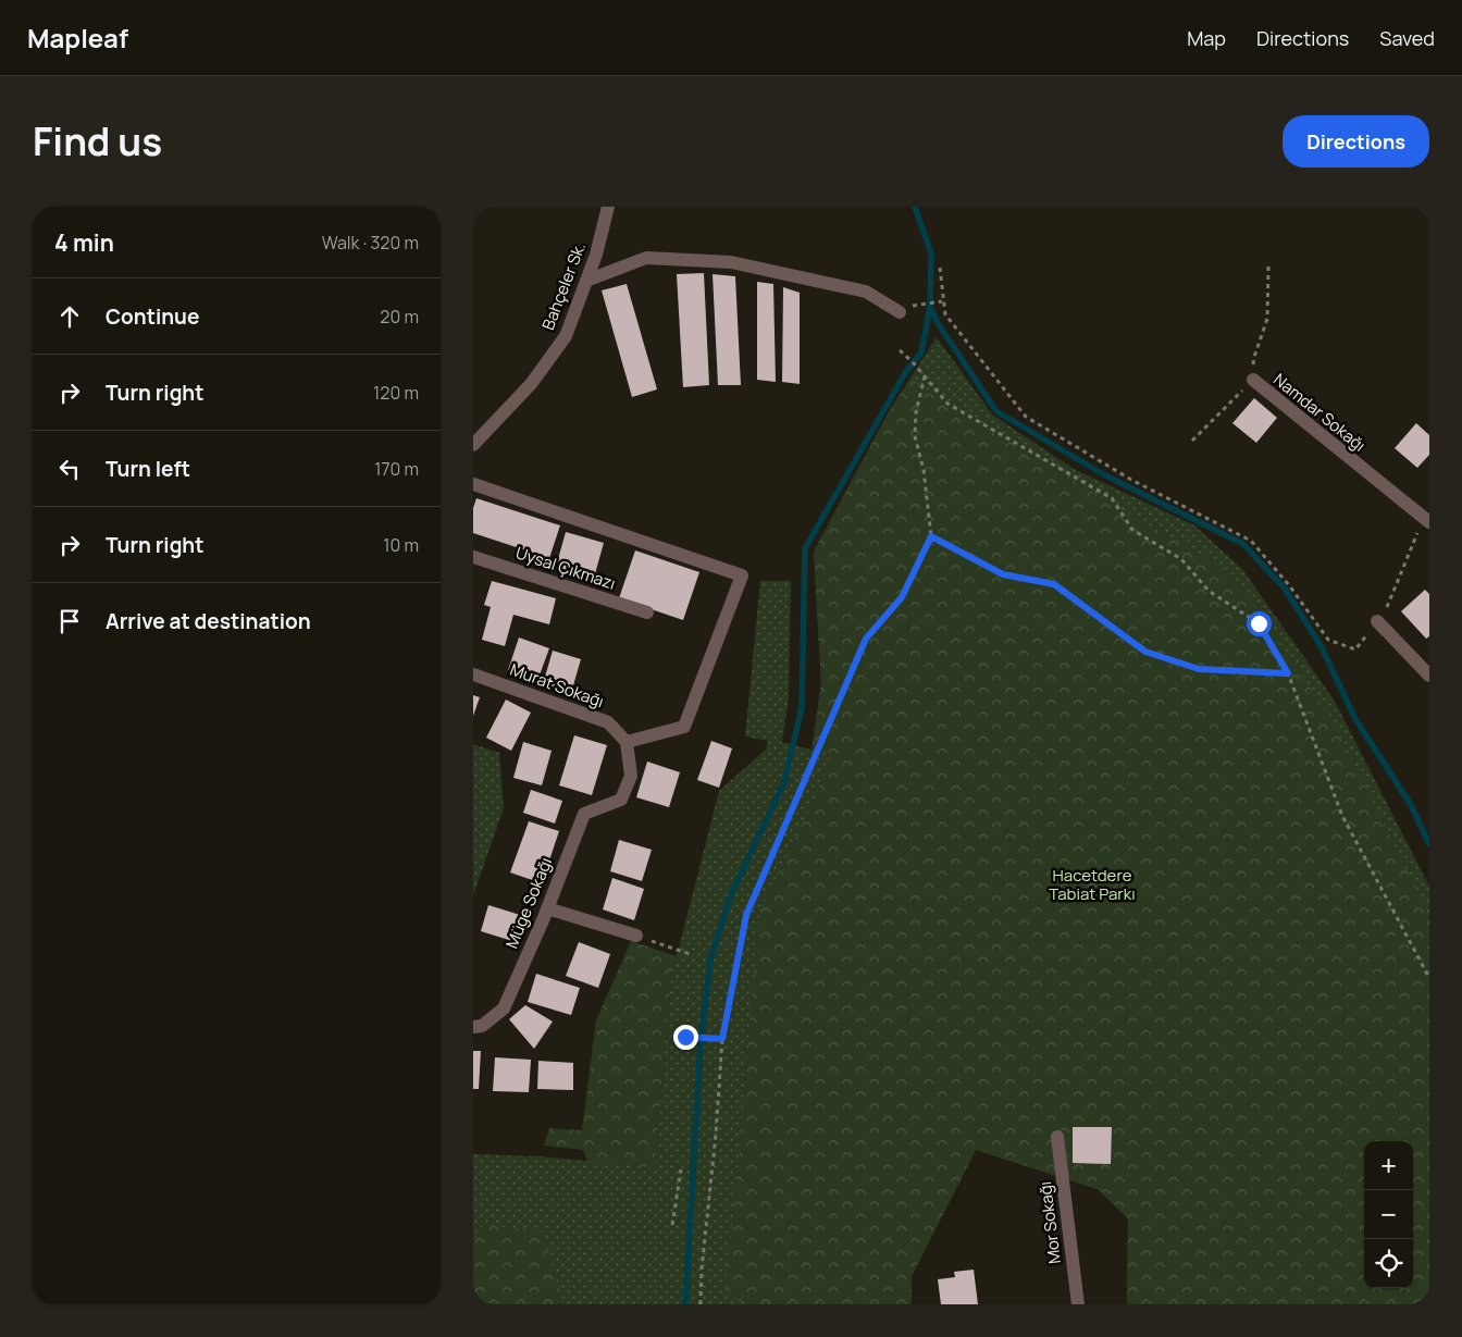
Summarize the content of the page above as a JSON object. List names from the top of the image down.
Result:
{
  "streets": {
    "street": [
      "Bahçeler Sk.",
      "Namdar Sokağı",
      "Uysal Çıkmazı",
      "Murat Sokağı",
      "Müge Sokağı",
      "Mor Sokağı"
    ]
  },
  "crossings": [
    ["Murat Sokağı", "Müge Sokağı"]
  ],
  "parks": ["Hacetdere Tabiat Parkı"],
  "page": {
    "header": "Mapleaf",
    "nav": ["Map", "Directions", "Saved"],
    "title": "Find us",
    "buttons": "Directions",
    "heading": ["4 min", "Walk · 320 m"],
    "list": [
      ["Continue", "20 m"],
      ["Turn right", "120 m"],
      ["Turn left", "170 m"],
      ["Turn right", "10 m"],
      "Arrive at destination"
    ],
    "map_buttons": ["+", "−"]
  }
}
